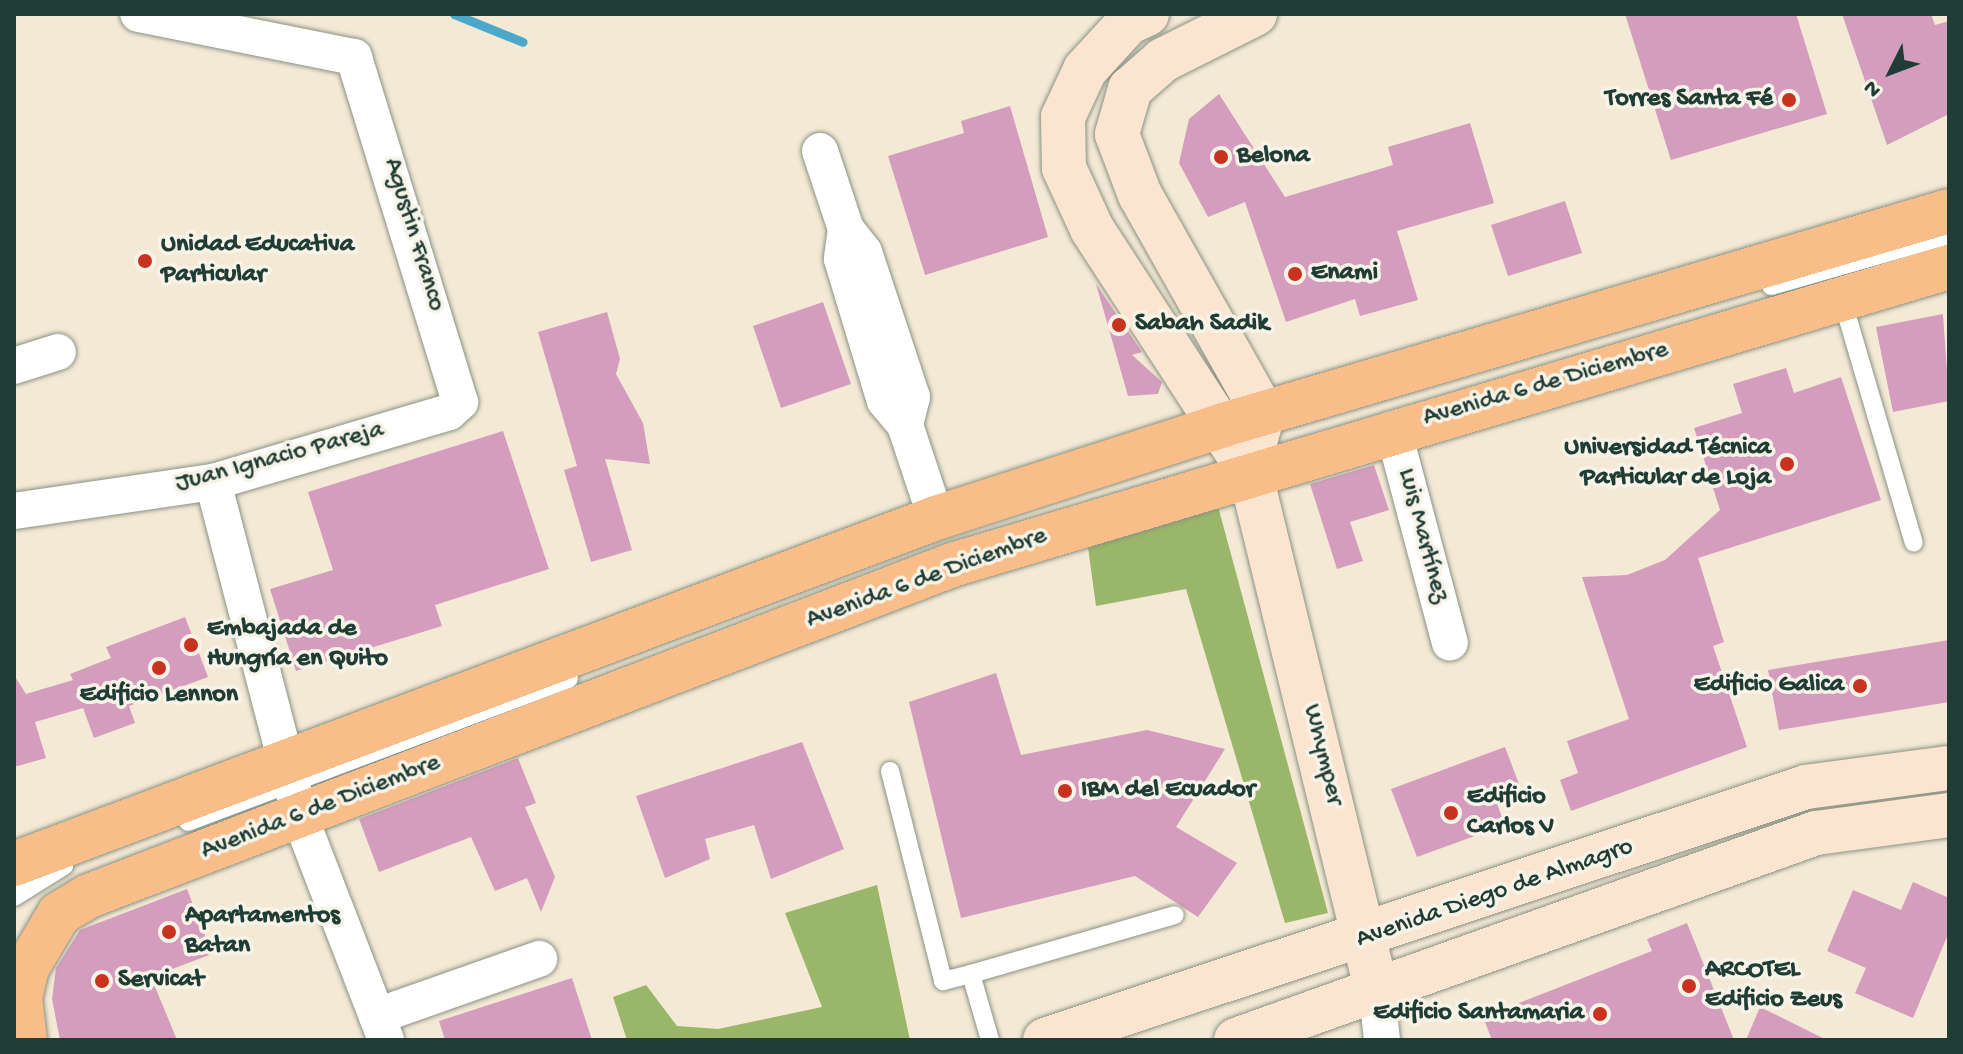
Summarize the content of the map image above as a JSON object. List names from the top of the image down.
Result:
{
  "streets": {
    "main road": ["Avenida 6 de Diciembre", "Whymper", "Avenida Diego de Almagro"],
    "street": ["Agustin Franco", "Juan Ignacio Pareja", "Luis Martínez"]
  },
  "crossings": [
    ["Agustin Franco", "Juan Ignacio Pareja"],
    ["Avenida 6 de Diciembre", "Luis Martínez"],
    ["Avenida 6 de Diciembre", "Whymper"],
    ["Whymper", "Avenida Diego de Almagro"]
  ],
  "places": [
    "Torres Santa Fé",
    "Belona",
    "Unidad Educativa Particular",
    "Enami",
    "Sabah Sadik",
    "Universidad Técnica Particular de Loja",
    "Embajada de Hungría en Quito",
    "Edificio Lennon",
    "Edificio Galica",
    "IBM del Ecuador",
    "Edificio Carlos V",
    "Apartamentos Batan",
    "Servicat",
    "ARCOTEL Edificio Zeus",
    "Edificio Santamaria"
  ],
  "north": "bottom left"
}
